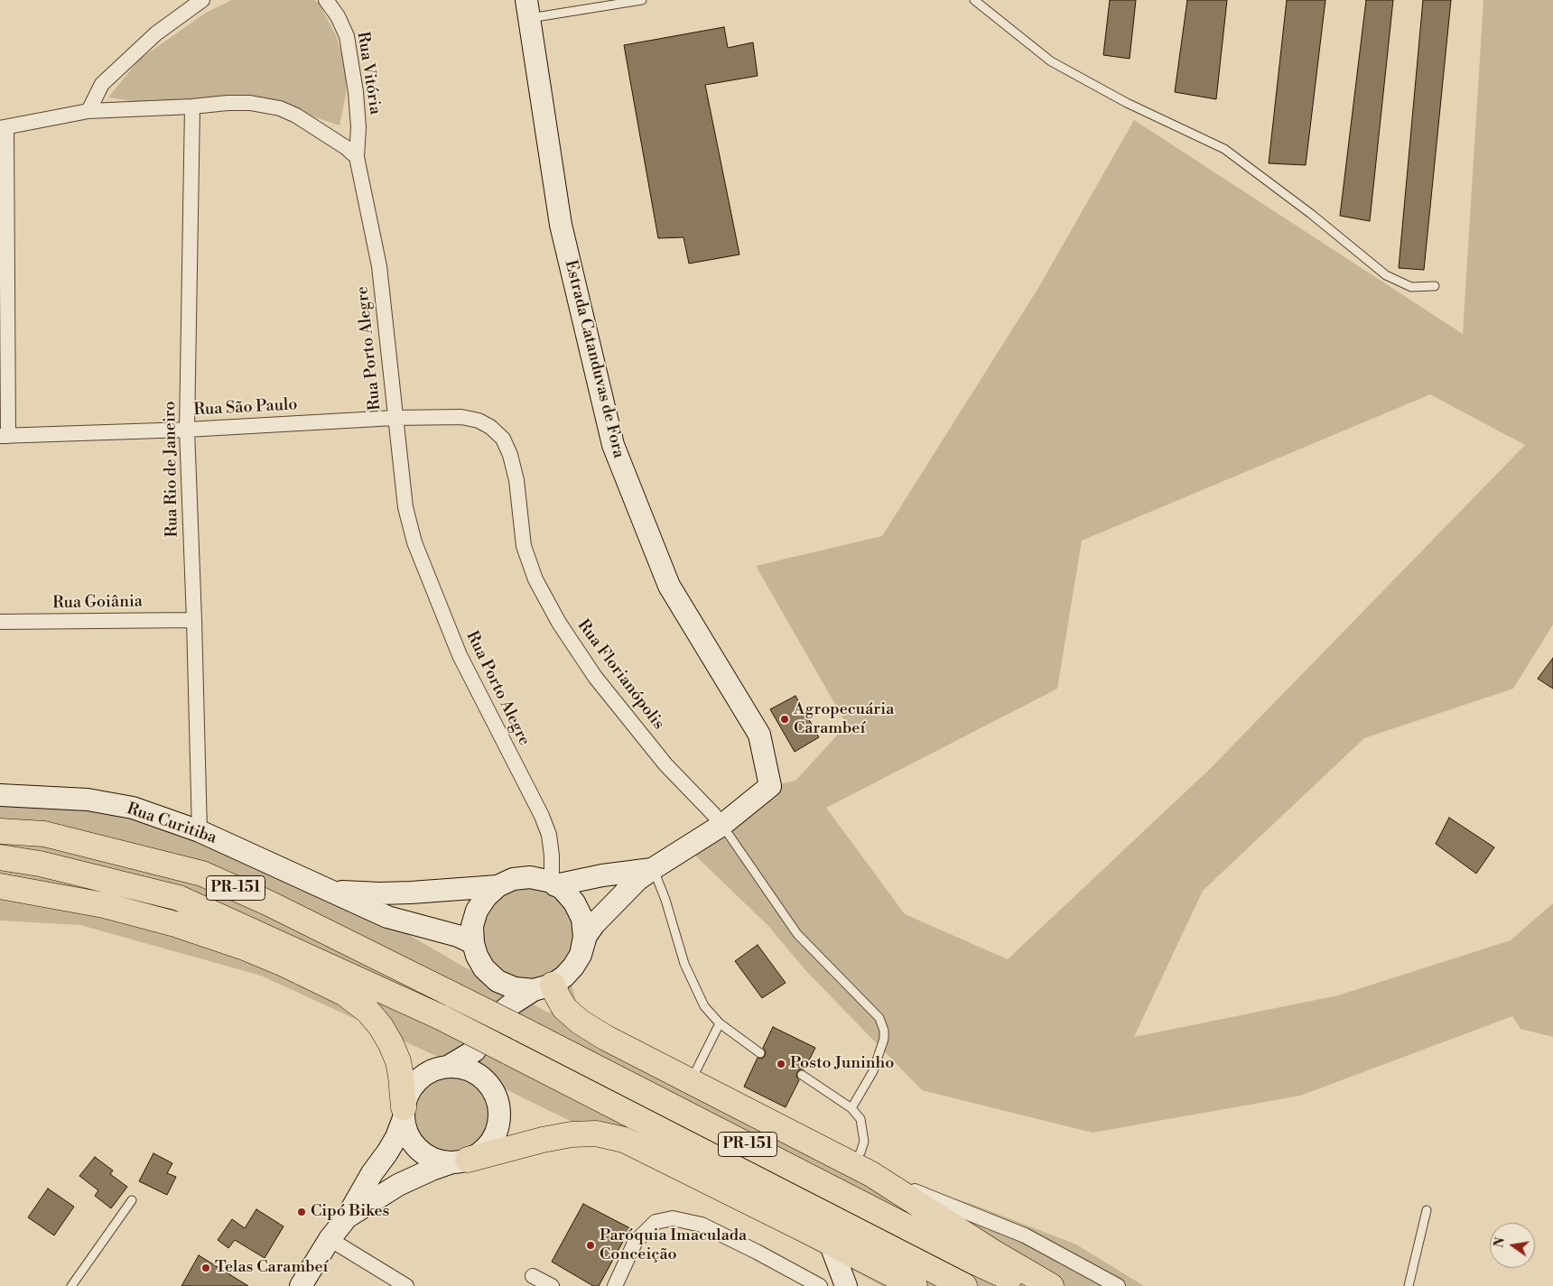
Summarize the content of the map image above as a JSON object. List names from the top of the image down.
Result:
{
  "streets": {
    "highway": ["PR-151"],
    "main road": ["Estrada Catanduvas de Fora", "Rua Curitiba"],
    "street": [
      "Rua Vitória",
      "Rua Porto Alegre",
      "Rua São Paulo",
      "Rua Rio de Janeiro",
      "Rua Goiânia",
      "Rua Florianópolis"
    ]
  },
  "crossings": [
    ["Rua Vitória", "Rua Porto Alegre"],
    ["Rua Porto Alegre", "Estrada Catanduvas de Fora"],
    ["Rua Porto Alegre", "Rua São Paulo"],
    ["Rua Porto Alegre", "Rua Curitiba"],
    ["Estrada Catanduvas de Fora", "Rua Florianópolis"],
    ["Estrada Catanduvas de Fora", "Rua Curitiba"],
    ["Rua São Paulo", "Rua Rio de Janeiro"],
    ["Rua São Paulo", "Rua Florianópolis"],
    ["Rua Rio de Janeiro", "Rua Goiânia"],
    ["Rua Rio de Janeiro", "Rua Curitiba"]
  ],
  "places": [
    "Agropecuária Carambeí",
    "Posto Juninho",
    "Cipó Bikes",
    "Paróquia Imaculada Conceição",
    "Telas Carambeí"
  ],
  "north": "left"
}
